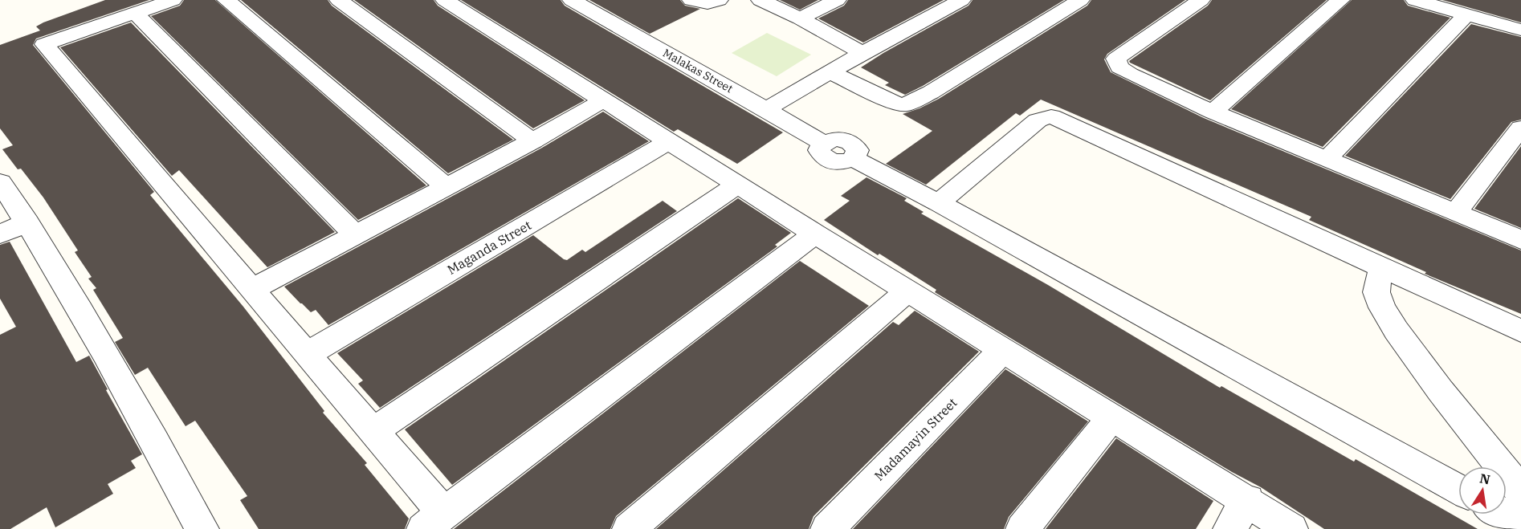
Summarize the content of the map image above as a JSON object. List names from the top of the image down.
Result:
{
  "streets": {
    "street": ["Malakas Street", "Maganda Street", "Madamayin Street"]
  },
  "north": "top"
}
